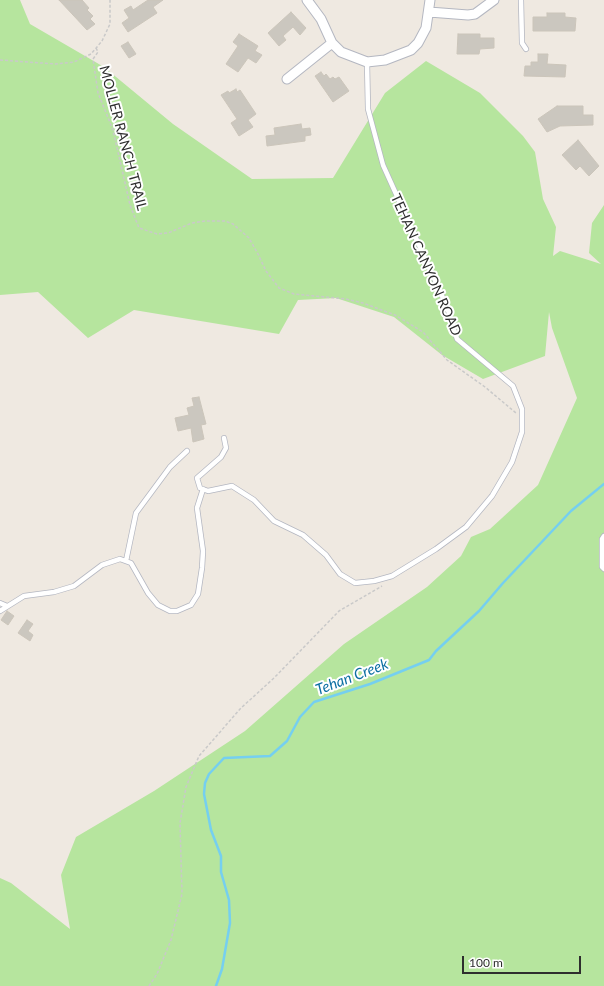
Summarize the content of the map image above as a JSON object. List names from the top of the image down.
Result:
{
  "streets": {
    "lane": ["TEHAN CANYON ROAD"],
    "path": ["MOLLER RANCH TRAIL"]
  },
  "crossings": [
    ["MOLLER RANCH TRAIL", "TEHAN CANYON ROAD"]
  ],
  "water": ["Tehan Creek"],
  "scale_bar": "100 m"
}
